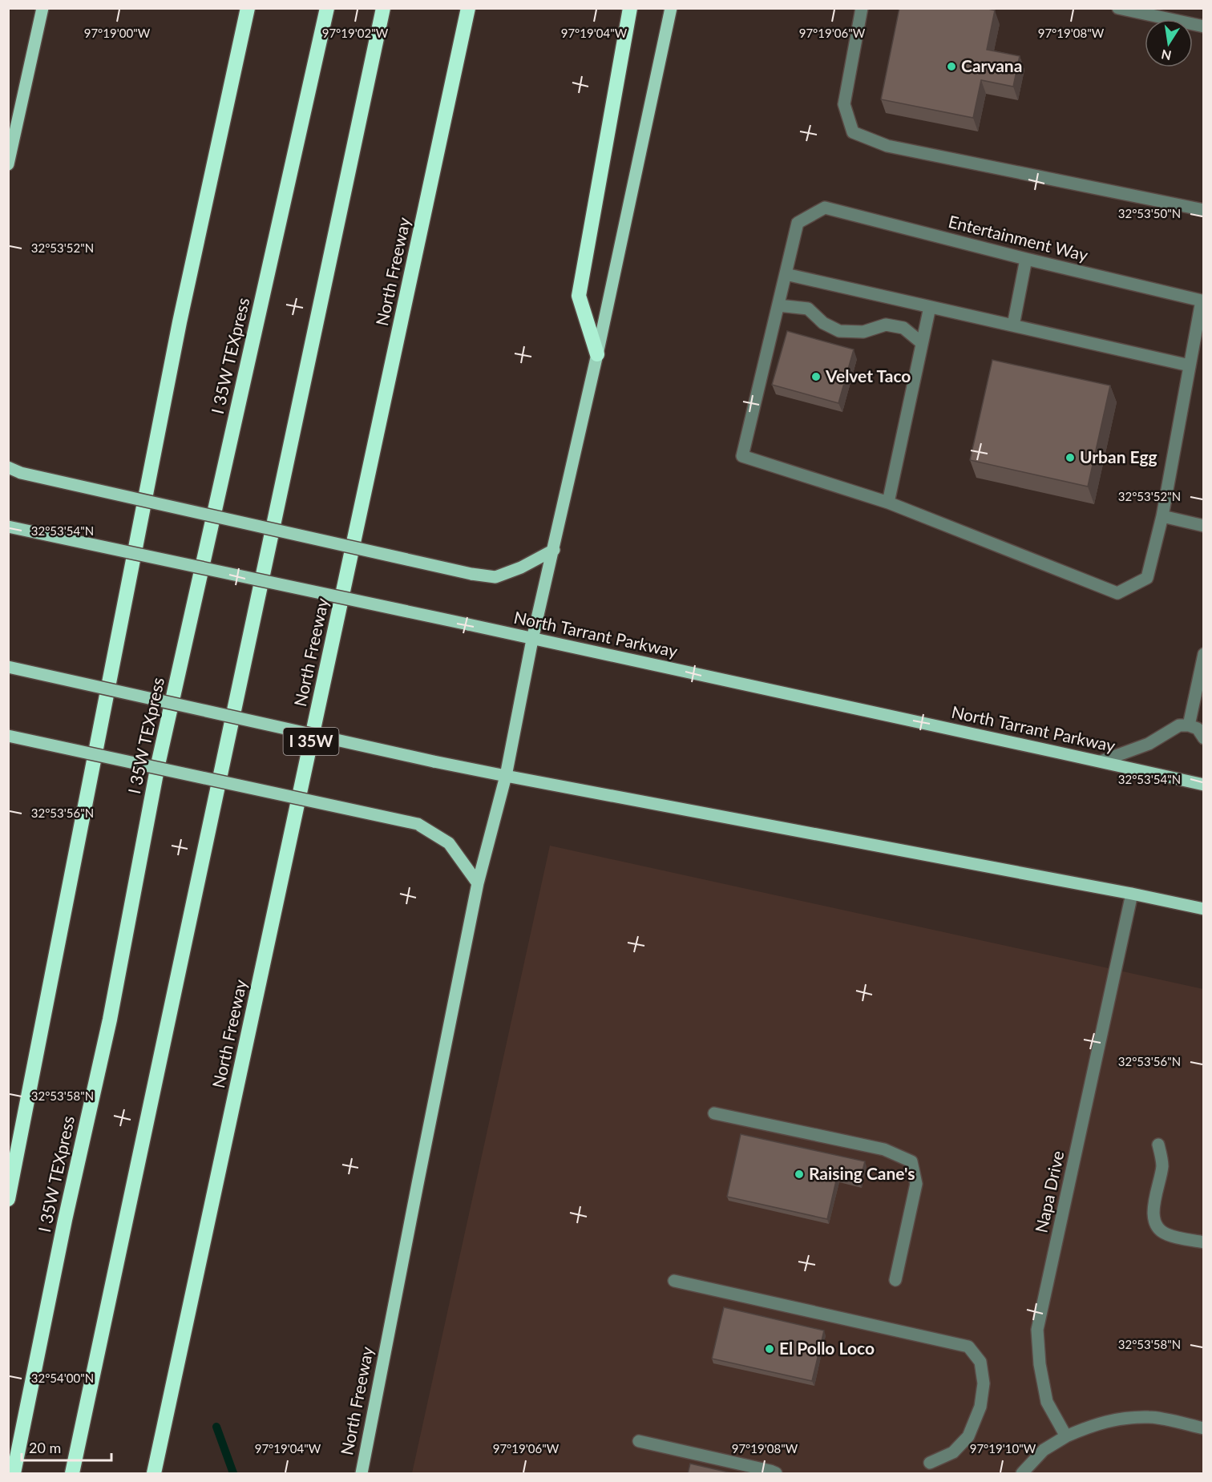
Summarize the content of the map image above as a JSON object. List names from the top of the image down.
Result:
{
  "streets": {
    "highway": ["North Freeway", "I 35W TEXpress", "I 35W"],
    "main road": ["North Tarrant Parkway"],
    "street": ["Entertainment Way", "Napa Drive"]
  },
  "crossings": [
    ["North Freeway", "North Tarrant Parkway"]
  ],
  "places": [
    "Carvana",
    "Velvet Taco",
    "Urban Egg",
    "Raising Cane's",
    "El Pollo Loco"
  ],
  "scale_bar": "20 m",
  "north": "bottom",
  "coordinates": [
    "97°19'00\"W",
    "97°19'02\"W",
    "97°19'04\"W",
    "97°19'06\"W",
    "97°19'08\"W",
    "32°53'50\"N",
    "32°53'52\"N",
    "32°53'54\"N",
    "32°53'56\"N",
    "32°53'58\"N",
    "32°54'00\"N",
    "97°19'10\"W"
  ]
}
